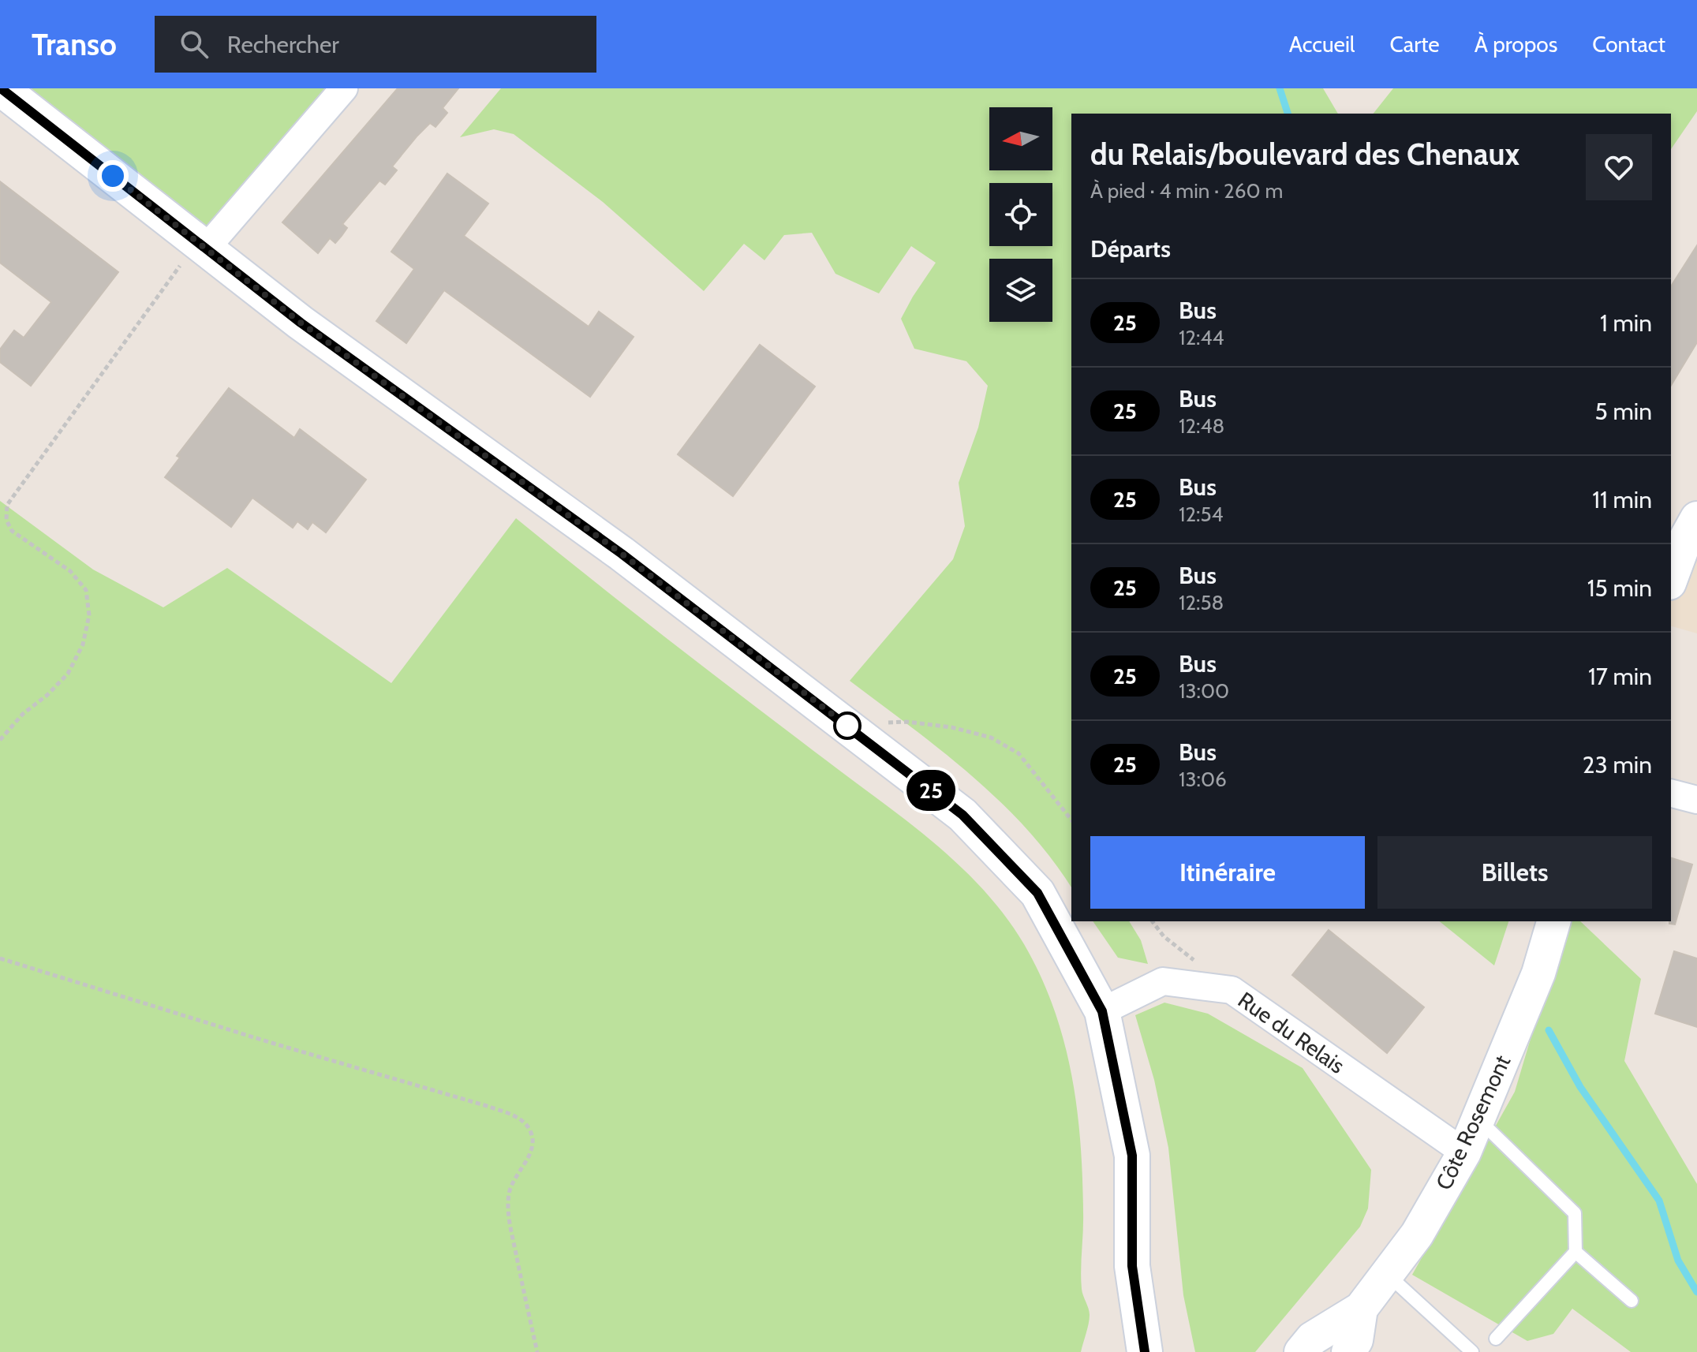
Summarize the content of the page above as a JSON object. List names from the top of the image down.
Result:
{
  "streets": {
    "street": ["Rue du Relais", "Côte Rosemont"]
  },
  "crossings": [
    ["Rue du Relais", "Côte Rosemont"]
  ],
  "lines": ["bus line 25"],
  "north": "left",
  "page": {
    "header": "Transo",
    "search": "Rechercher",
    "nav": [
      "Accueil",
      "Carte",
      "À propos",
      "Contact"
    ],
    "on_map": "25",
    "heading": [
      ["du Relais/boulevard des Chenaux", "À pied · 4 min · 260 m"],
      "Départs"
    ],
    "list": [
      {
        "mark": "25",
        "name": "Bus",
        "note": "12:44",
        "value": "1 min"
      },
      {
        "mark": "25",
        "name": "Bus",
        "note": "12:48",
        "value": "5 min"
      },
      {
        "mark": "25",
        "name": "Bus",
        "note": "12:54",
        "value": "11 min"
      },
      {
        "mark": "25",
        "name": "Bus",
        "note": "12:58",
        "value": "15 min"
      },
      {
        "mark": "25",
        "name": "Bus",
        "note": "13:00",
        "value": "17 min"
      },
      {
        "mark": "25",
        "name": "Bus",
        "note": "13:06",
        "value": "23 min"
      }
    ],
    "buttons": ["Itinéraire", "Billets"]
  }
}
